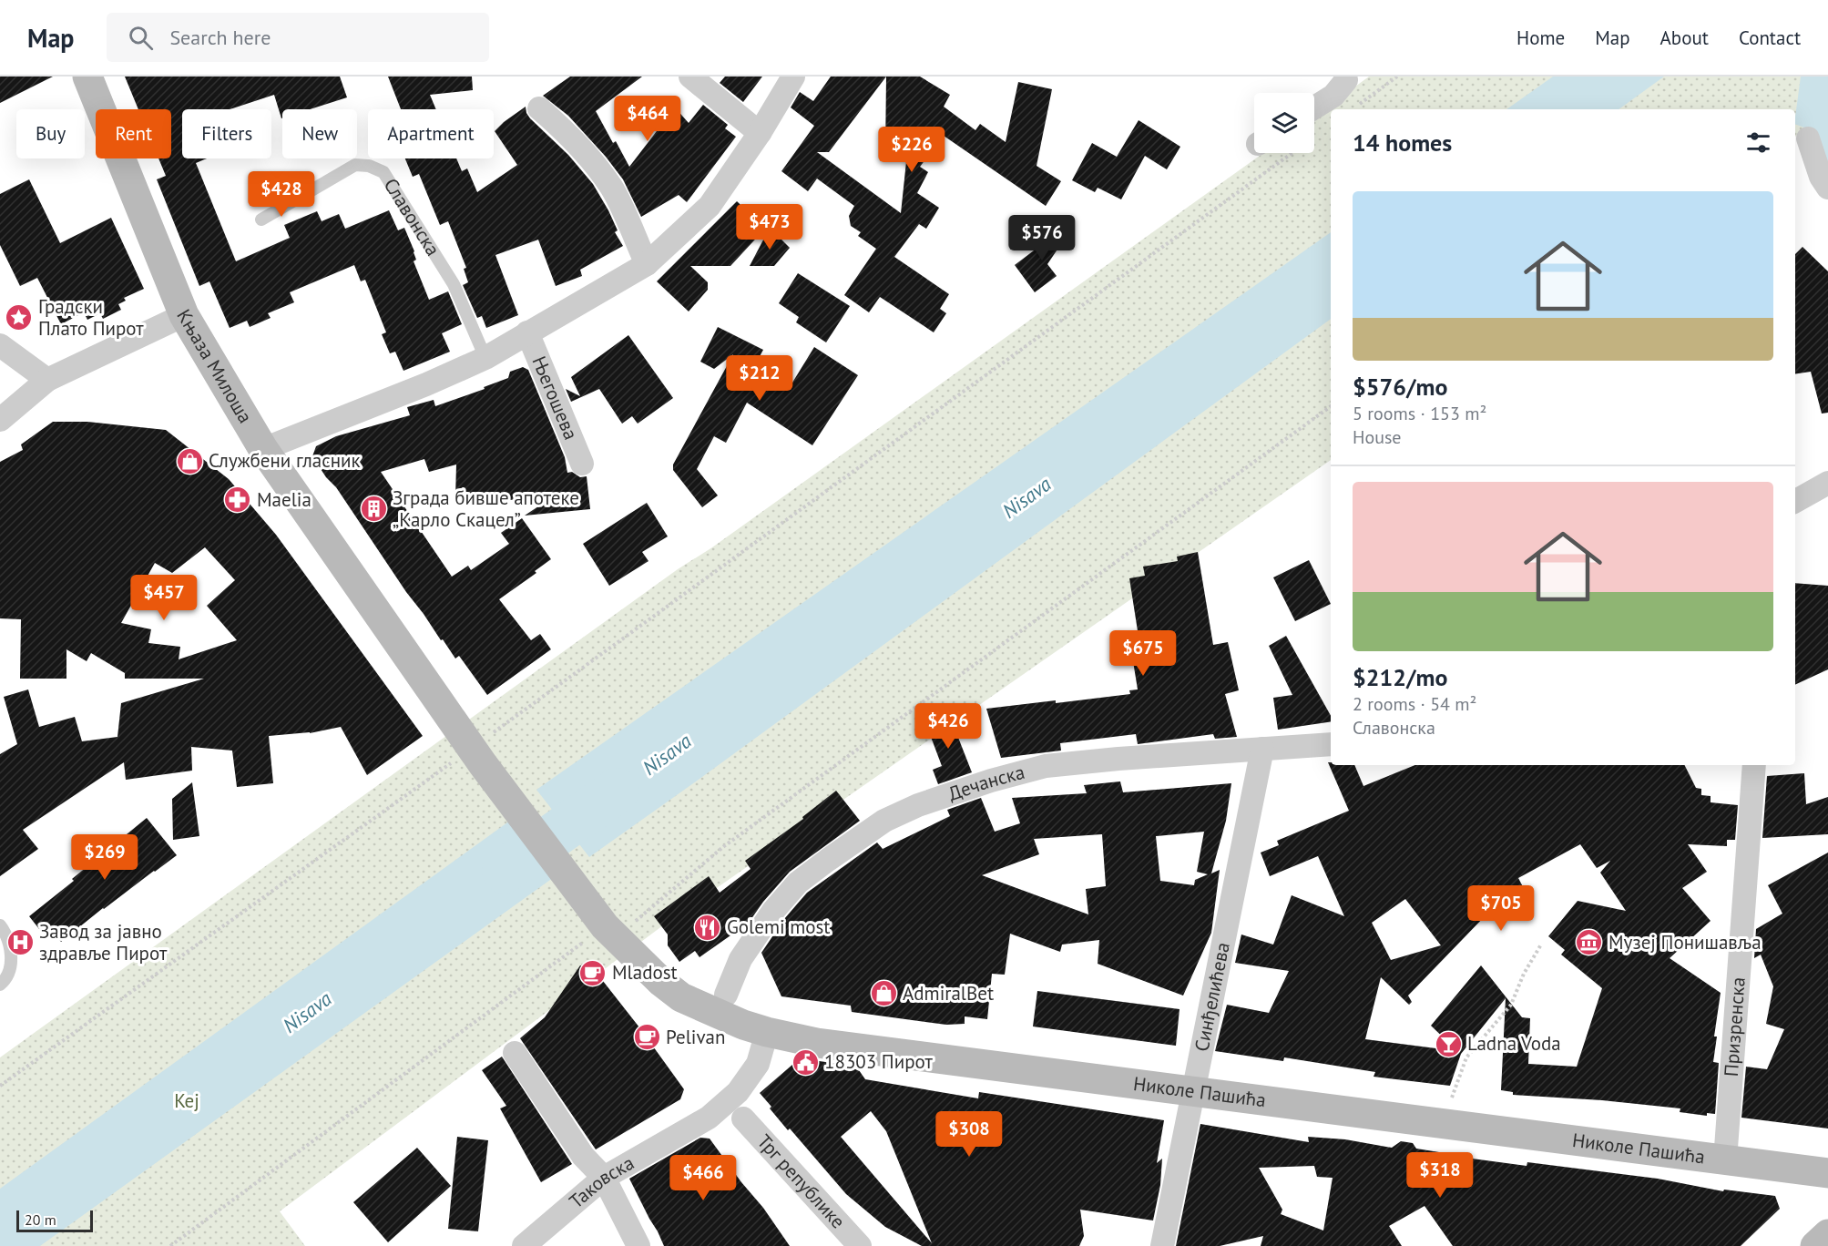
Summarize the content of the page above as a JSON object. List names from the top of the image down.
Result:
{
  "streets": {
    "main road": ["Књаза Милоша", "Николе Пашића"],
    "street": [
      "Његошева",
      "Дечанска",
      "Синђелићева",
      "Призренска",
      "Трг републике",
      "Таковска"
    ],
    "lane": ["Славонска"]
  },
  "crossings": [
    ["Књаза Милоша", "Николе Пашића"],
    ["Дечанска", "Синђелићева"],
    ["Синђелићева", "Николе Пашића"],
    ["Призренска", "Николе Пашића"],
    ["Николе Пашића", "Таковска"]
  ],
  "water": ["Nisava"],
  "parks": ["Кеј"],
  "places": {
    "place": ["Градски Плато Пирот"],
    "shop": ["Службени гласник", "AdmiralBet"],
    "pharmacy": ["Maelia"],
    "building": ["Зграда бивше апотеке „Карло Скацел”"],
    "restaurant": ["Golemi most"],
    "hospital": ["Завод за јавно здравље Пирот"],
    "museum": ["Музеј Понишавља"],
    "cafe": ["Mladost", "Pelivan"],
    "bar": ["Ladna Voda"],
    "public building": ["18303 Пирот"]
  },
  "scale_bar": "20 m",
  "page": {
    "header": "Map",
    "search": "Search here",
    "nav": [
      "Home",
      "Map",
      "About",
      "Contact"
    ],
    "price": [
      "$464",
      "$226",
      "$428",
      "$473",
      "$576",
      "$212",
      "$457",
      "$675",
      "$426",
      "$269",
      "$705",
      "$308",
      "$318",
      "$466"
    ],
    "chip": [
      "Buy",
      "Rent",
      "Filters",
      "New",
      "Apartment"
    ],
    "heading": "14 homes",
    "list": [
      {
        "name": "$576/mo",
        "note": "5 rooms · 153 m² · House"
      },
      {
        "name": "$212/mo",
        "note": "2 rooms · 54 m² · Славонска"
      }
    ],
    "scale": "20 m"
  }
}
